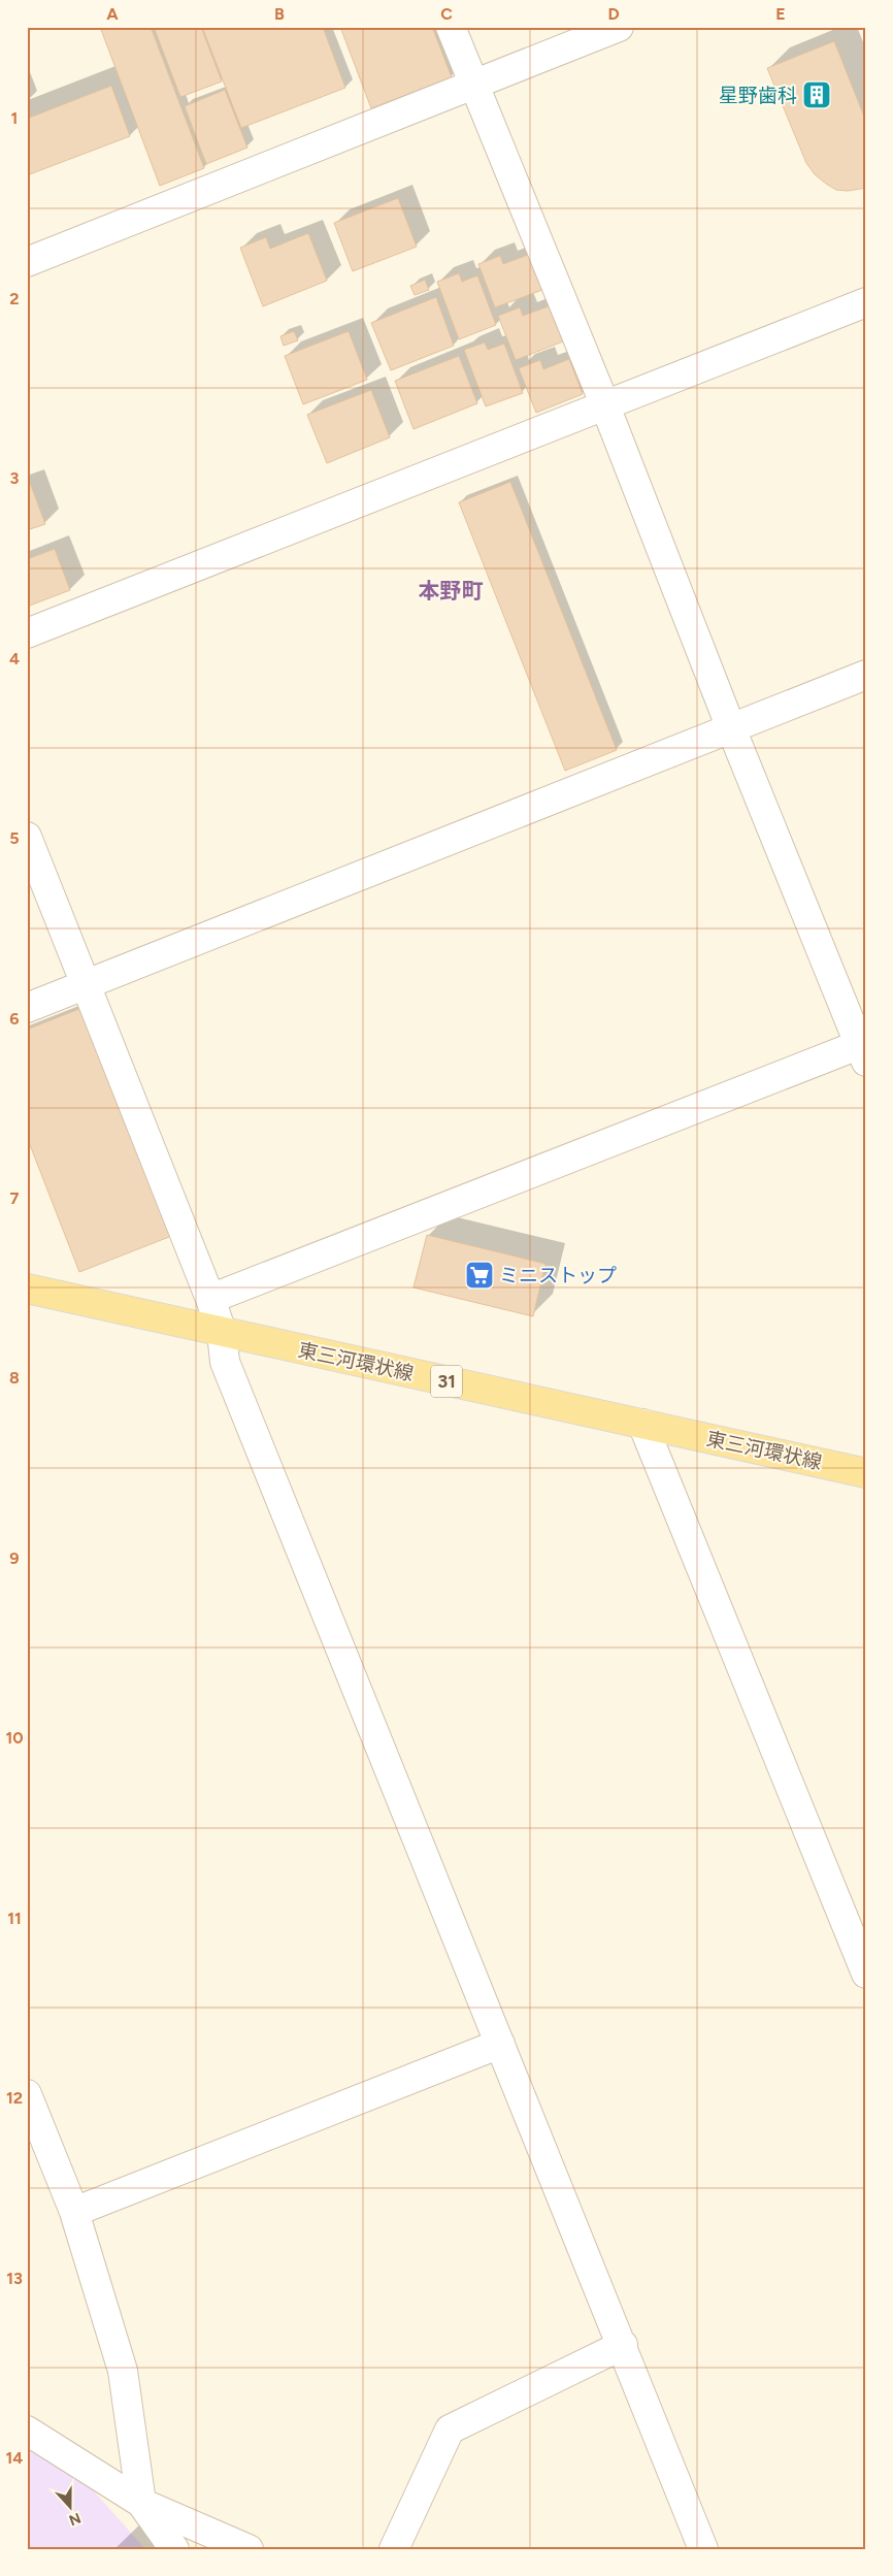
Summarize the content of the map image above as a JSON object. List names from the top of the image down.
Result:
{
  "streets": {
    "main road": ["東三河環状線", "31"]
  },
  "districts": ["本野町"],
  "places": {
    "building": ["星野歯科"],
    "supermarket": ["ミニストップ"]
  },
  "north": "bottom",
  "grid": {
    "columns": [
      "A",
      "B",
      "C",
      "D",
      "E"
    ],
    "rows": [
      "1",
      "2",
      "3",
      "4",
      "5",
      "6",
      "7",
      "8",
      "9",
      "10",
      "11",
      "12",
      "13",
      "14"
    ]
  }
}
